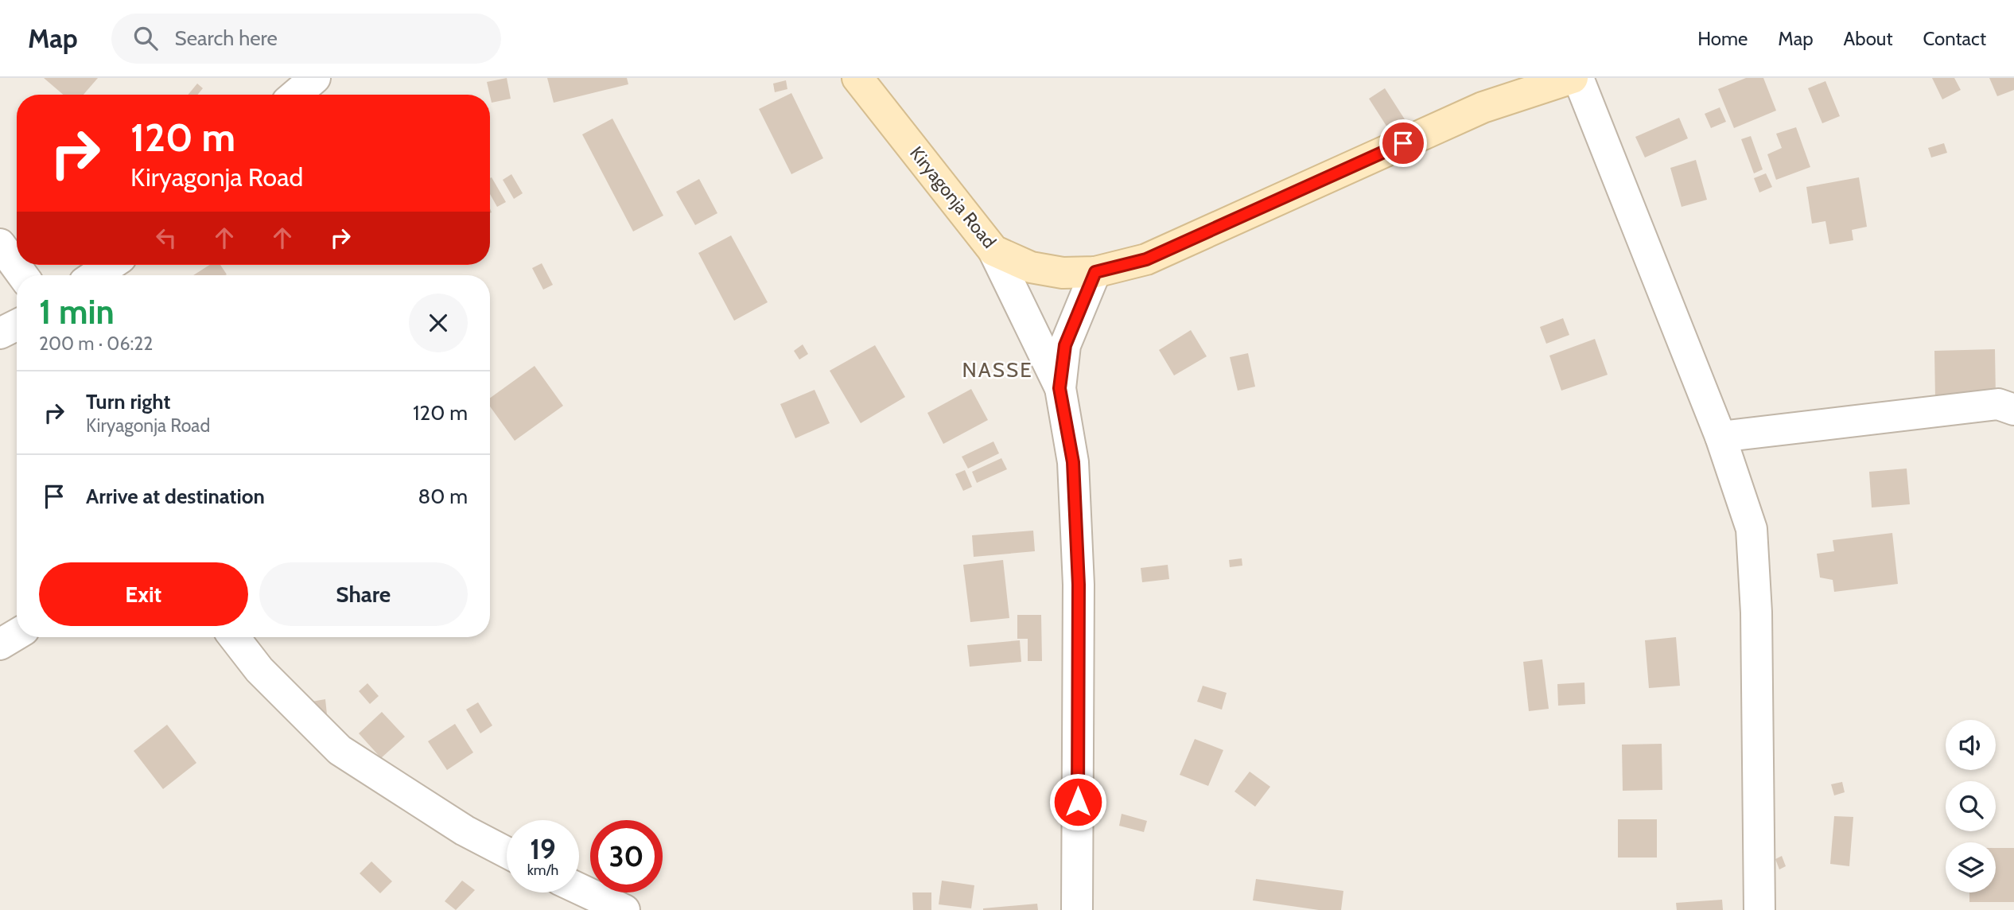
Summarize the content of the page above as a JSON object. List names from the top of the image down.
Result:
{
  "streets": {
    "street": ["Kiryagonja Road"]
  },
  "districts": ["NASSE"],
  "page": {
    "header": "Map",
    "search": "Search here",
    "nav": [
      "Home",
      "Map",
      "About",
      "Contact"
    ],
    "turn": ["120 m", "Kiryagonja Road"],
    "heading": ["1 min", "200 m · 06:22"],
    "list": [
      {
        "name": "Turn right",
        "note": "Kiryagonja Road",
        "value": "120 m"
      },
      {
        "name": "Arrive at destination",
        "value": "80 m"
      }
    ],
    "buttons": ["Exit", "Share"],
    "speed": "19 km/h",
    "limit": "30"
  }
}
